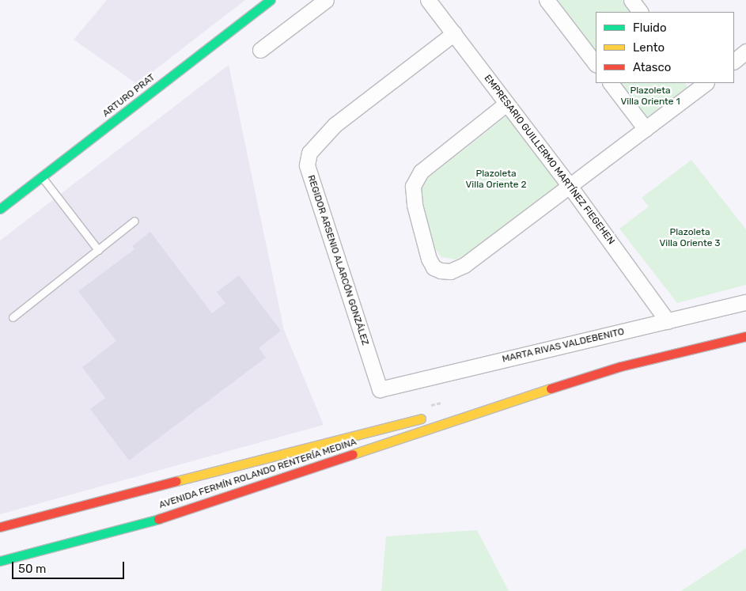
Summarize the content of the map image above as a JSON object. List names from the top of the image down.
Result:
{
  "streets": {
    "main road": ["ARTURO PRAT", "AVENIDA FERMÍN ROLANDO RENTERÍA MEDINA"],
    "street": ["EMPRESARIO GUILLERMO MARTÍNEZ FIEGEHEN", "REGIDOR ARSENIO ALARCÓN GONZÁLEZ", "MARTA RIVAS VALDEBENITO"]
  },
  "crossings": [
    ["EMPRESARIO GUILLERMO MARTÍNEZ FIEGEHEN", "REGIDOR ARSENIO ALARCÓN GONZÁLEZ"],
    ["EMPRESARIO GUILLERMO MARTÍNEZ FIEGEHEN", "MARTA RIVAS VALDEBENITO"],
    ["REGIDOR ARSENIO ALARCÓN GONZÁLEZ", "MARTA RIVAS VALDEBENITO"]
  ],
  "parks": ["Plazoleta Villa Oriente 1", "Plazoleta Villa Oriente 2", "Plazoleta Villa Oriente 3"],
  "legend": ["Fluido", "Lento", "Atasco"],
  "scale_bar": "50 m"
}
